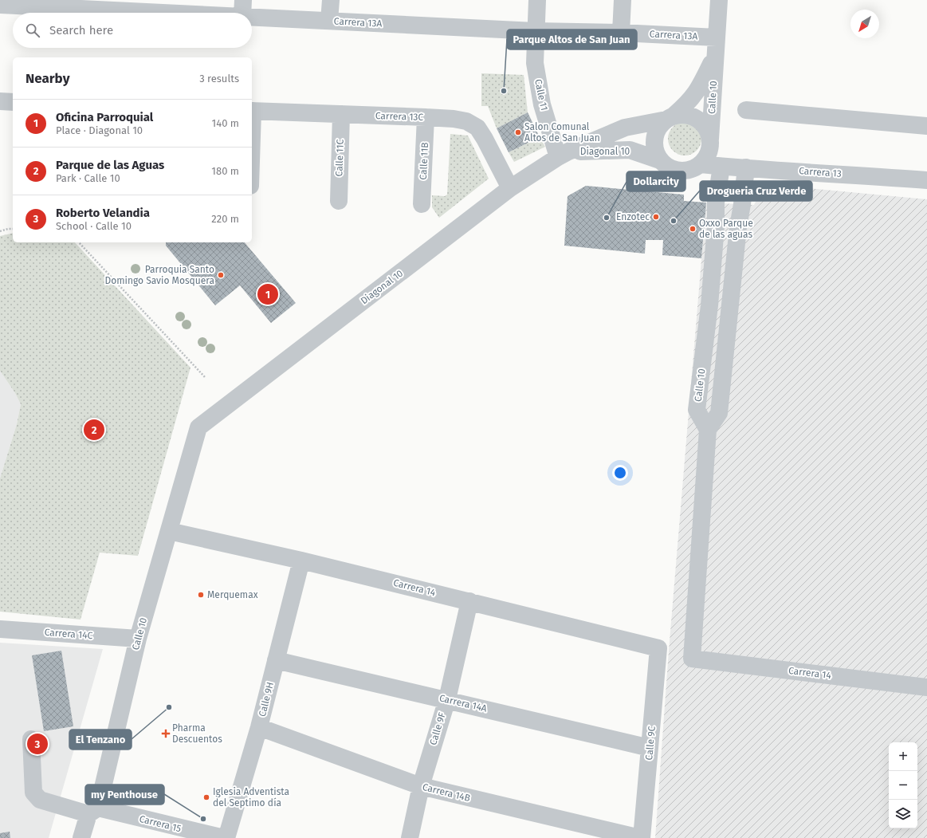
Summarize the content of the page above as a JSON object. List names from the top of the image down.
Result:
{
  "streets": {
    "street": [
      "Carrera 13A",
      "Calle 11",
      "Calle 10",
      "Carrera 13C",
      "Diagonal 10",
      "Calle 11C",
      "Calle 11B",
      "Carrera 13",
      "Carrera 14",
      "Carrera 14C",
      "Calle 9H",
      "Carrera 14A",
      "Calle 9F",
      "Calle 9C",
      "Carrera 14B",
      "Carrera 15"
    ]
  },
  "crossings": [
    ["Carrera 13A", "Calle 11"],
    ["Carrera 13A", "Calle 10"],
    ["Calle 11", "Diagonal 10"],
    ["Calle 10", "Diagonal 10"],
    ["Calle 10", "Carrera 13"],
    ["Calle 10", "Carrera 14"],
    ["Calle 10", "Carrera 14C"],
    ["Calle 10", "Carrera 15"],
    ["Carrera 13C", "Diagonal 10"],
    ["Carrera 13C", "Calle 11C"],
    ["Carrera 13C", "Calle 11B"],
    ["Diagonal 10", "Carrera 13"],
    ["Carrera 14", "Calle 9H"],
    ["Carrera 14", "Calle 9F"],
    ["Carrera 14", "Calle 9C"],
    ["Calle 9H", "Carrera 14A"],
    ["Calle 9H", "Carrera 14B"],
    ["Carrera 14A", "Calle 9F"],
    ["Carrera 14A", "Calle 9C"],
    ["Calle 9F", "Carrera 14B"],
    ["Calle 9C", "Carrera 14B"]
  ],
  "places": {
    "other": [
      "Parque Altos de San Juan",
      "Salon Comunal Altos de San Juan",
      "Enzotec",
      "Dollarcity",
      "Drogueria Cruz Verde",
      "Oxxo Parque de las aguas",
      "Parroquia Santo Domingo Savio Mosquera",
      "Merquemax",
      "El Tenzano",
      "Iglesia Adventista del Septimo día",
      "my Penthouse"
    ],
    "health": ["Pharma Descuentos"]
  },
  "north": "bottom left",
  "page": {
    "search": "Search here",
    "heading": ["Nearby", "3 results"],
    "list": [
      {
        "mark": "1",
        "name": "Oficina Parroquial",
        "note": "Place · Diagonal 10",
        "value": "140 m"
      },
      {
        "mark": "2",
        "name": "Parque de las Aguas",
        "note": "Park · Calle 10",
        "value": "180 m"
      },
      {
        "mark": "3",
        "name": "Roberto Velandia",
        "note": "School · Calle 10",
        "value": "220 m"
      }
    ],
    "pins": ["1", "2", "3"],
    "map_buttons": ["+", "−"]
  }
}
